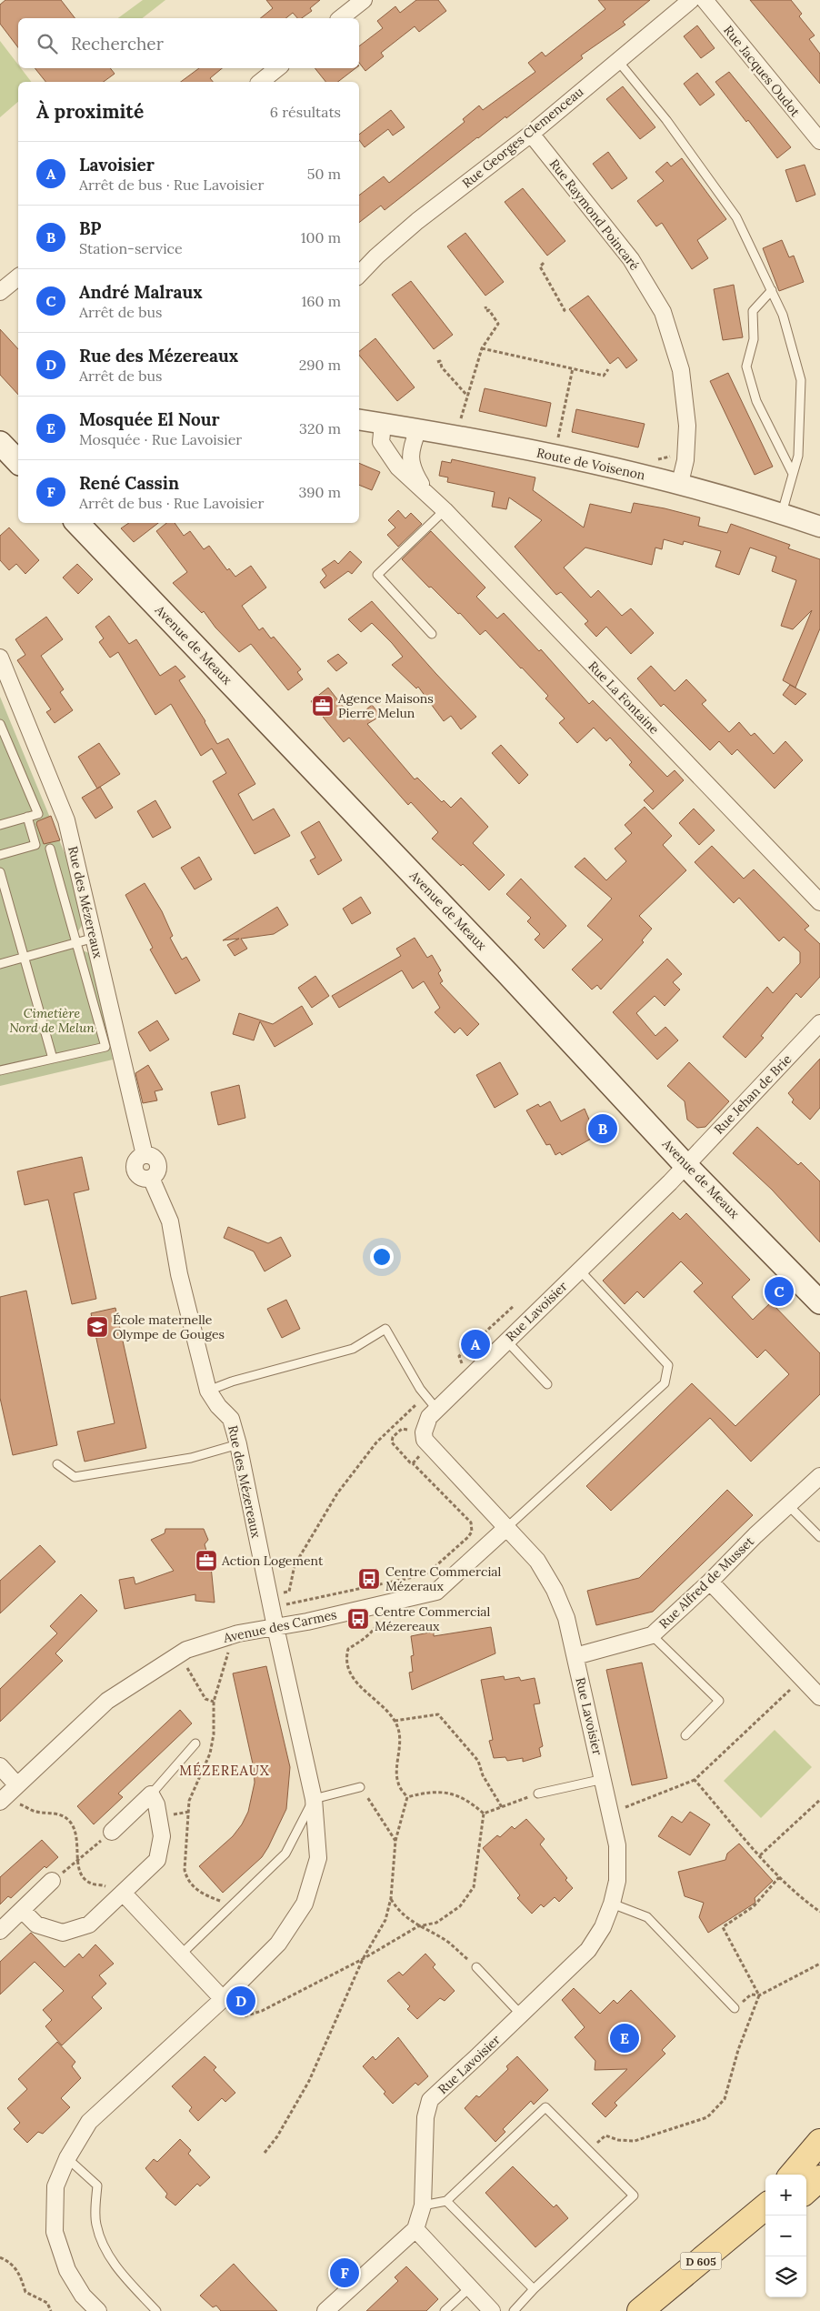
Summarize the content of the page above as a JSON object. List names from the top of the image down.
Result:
{
  "streets": {
    "main road": ["Avenue de Meaux", "D 605"],
    "street": [
      "Rue Jacques Oudot",
      "Rue Georges Clemenceau",
      "Rue Raymond Poincaré",
      "Route de Voisenon",
      "Rue La Fontaine",
      "Rue des Mézereaux",
      "Rue Jehan de Brie",
      "Rue Lavoisier",
      "Rue Alfred de Musset",
      "Avenue des Carmes"
    ]
  },
  "crossings": [
    ["Rue Georges Clemenceau", "Rue Raymond Poincaré"],
    ["Rue Raymond Poincaré", "Route de Voisenon"],
    ["Route de Voisenon", "Rue La Fontaine"],
    ["Avenue de Meaux", "Rue Jehan de Brie"],
    ["Avenue de Meaux", "Rue Lavoisier"],
    ["Rue des Mézereaux", "Avenue des Carmes"],
    ["Rue Jehan de Brie", "Rue Lavoisier"],
    ["Rue Lavoisier", "Rue Alfred de Musset"],
    ["Rue Lavoisier", "Avenue des Carmes"]
  ],
  "districts": ["MÉZEREAUX"],
  "parks": ["Cimetière Nord de Melun"],
  "places": {
    "office": ["Agence Maisons Pierre Melun", "Action Logement"],
    "school or university": ["École maternelle Olympe de Gouges"],
    "bus stop": ["Centre Commercial Mézeraux", "Centre Commercial Mézereaux"]
  },
  "page": {
    "search": "Rechercher",
    "heading": ["À proximité", "6 résultats"],
    "list": [
      {
        "mark": "A",
        "name": "Lavoisier",
        "note": "Arrêt de bus · Rue Lavoisier",
        "value": "50 m"
      },
      {
        "mark": "B",
        "name": "BP",
        "note": "Station-service",
        "value": "100 m"
      },
      {
        "mark": "C",
        "name": "André Malraux",
        "note": "Arrêt de bus",
        "value": "160 m"
      },
      {
        "mark": "D",
        "name": "Rue des Mézereaux",
        "note": "Arrêt de bus",
        "value": "290 m"
      },
      {
        "mark": "E",
        "name": "Mosquée El Nour",
        "note": "Mosquée · Rue Lavoisier",
        "value": "320 m"
      },
      {
        "mark": "F",
        "name": "René Cassin",
        "note": "Arrêt de bus · Rue Lavoisier",
        "value": "390 m"
      }
    ],
    "pins": [
      "B",
      "C",
      "A",
      "D",
      "E",
      "F"
    ],
    "map_buttons": ["+", "−"]
  }
}
